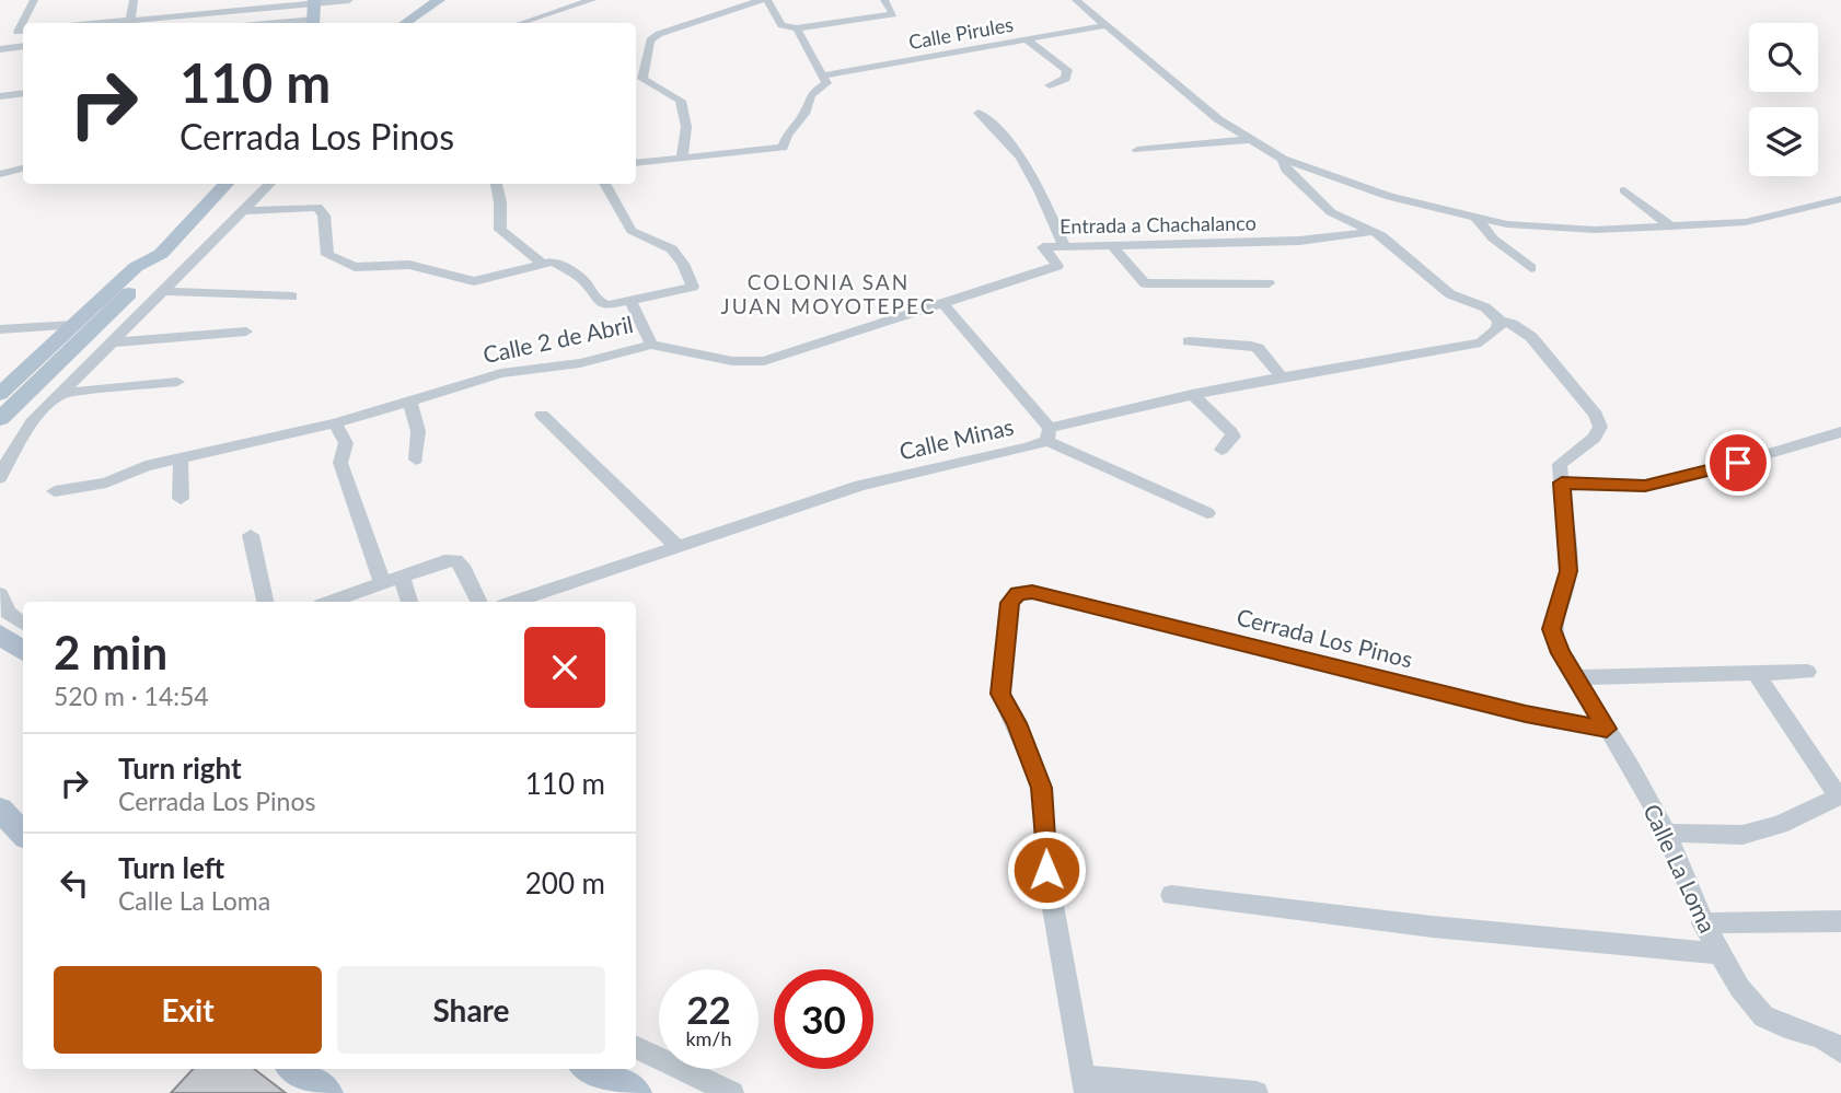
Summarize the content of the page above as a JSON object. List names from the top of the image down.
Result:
{
  "streets": {
    "street": [
      "Calle Pirules",
      "Entrada a Chachalanco",
      "Calle 2 de Abril",
      "Calle Minas",
      "Cerrada Los Pinos",
      "Calle La Loma"
    ]
  },
  "crossings": [
    ["Entrada a Chachalanco", "Calle 2 de Abril"],
    ["Entrada a Chachalanco", "Calle La Loma"],
    ["Calle Minas", "Calle La Loma"],
    ["Cerrada Los Pinos", "Calle La Loma"]
  ],
  "districts": ["COLONIA SAN JUAN MOYOTEPEC"],
  "page": {
    "turn": ["110 m", "Cerrada Los Pinos"],
    "heading": ["2 min", "520 m · 14:54"],
    "list": [
      {
        "name": "Turn right",
        "note": "Cerrada Los Pinos",
        "value": "110 m"
      },
      {
        "name": "Turn left",
        "note": "Calle La Loma",
        "value": "200 m"
      }
    ],
    "buttons": ["Exit", "Share"],
    "speed": "22 km/h",
    "limit": "30"
  }
}
